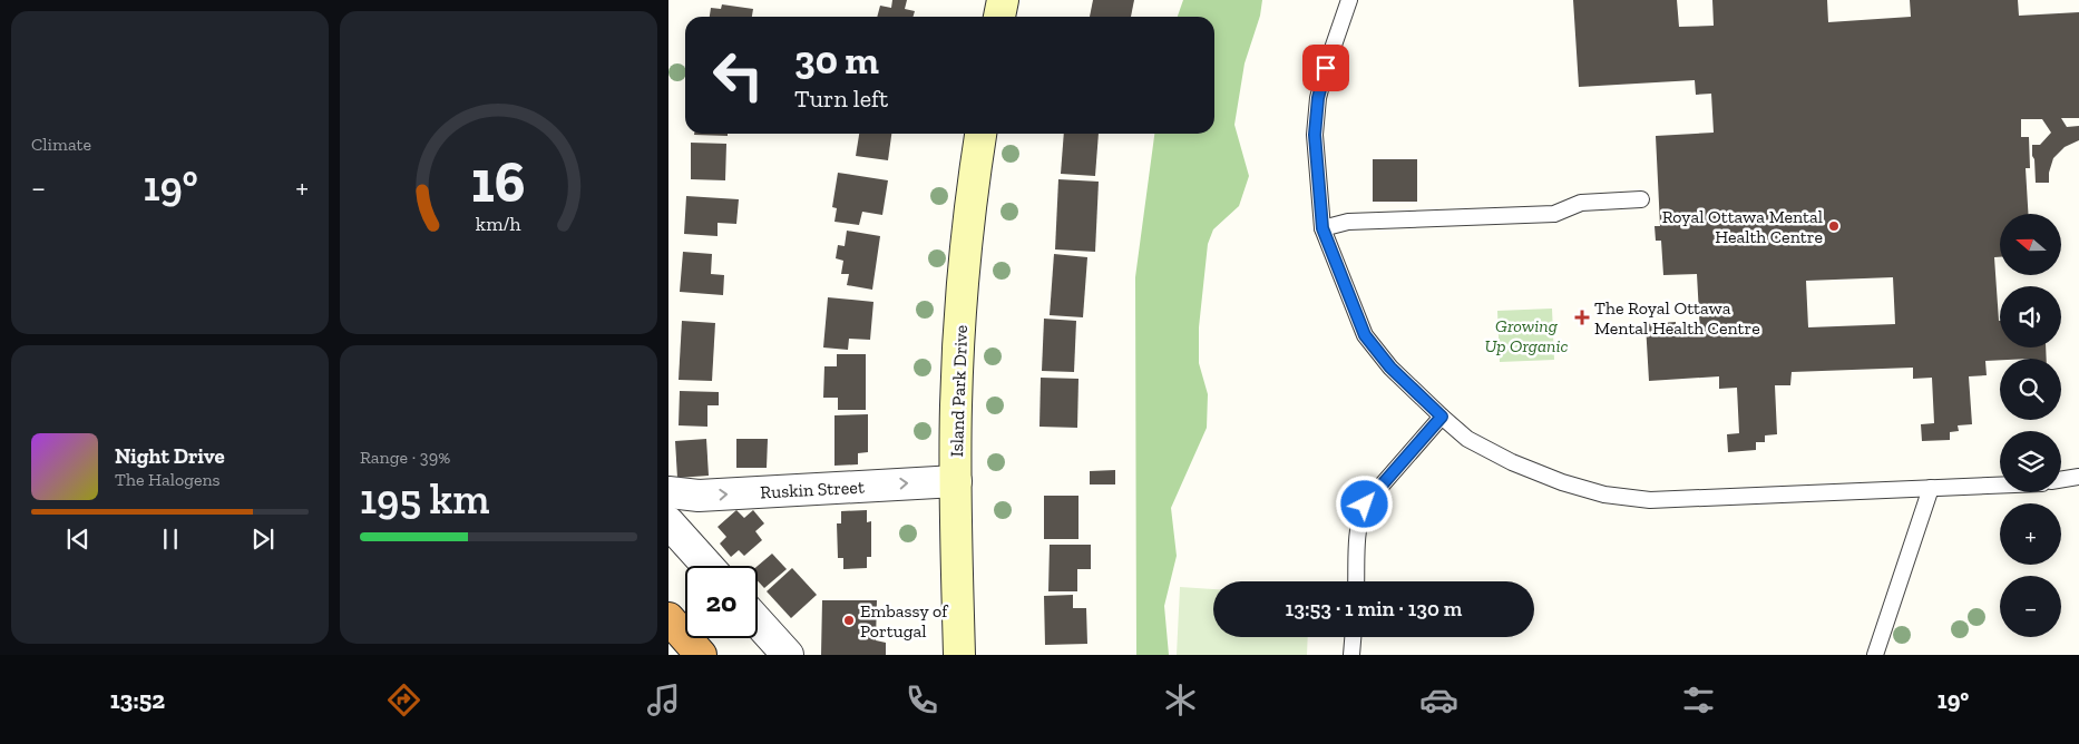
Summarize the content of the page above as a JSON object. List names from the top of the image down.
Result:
{
  "streets": {
    "main road": ["Island Park Drive"],
    "street": ["Ruskin Street"]
  },
  "crossings": [
    ["Island Park Drive", "Ruskin Street"]
  ],
  "one_way": ["Ruskin Street"],
  "parks": ["Growing Up Organic"],
  "places": {
    "other": ["Royal Ottawa Mental Health Centre", "Embassy of Portugal"],
    "health": ["The Royal Ottawa Mental Health Centre"]
  },
  "north": "left",
  "page": {
    "tile": [
      "Climate",
      ["Range · 39%", "195 km"]
    ],
    "turn": ["30 m", "Turn left"],
    "heat": ["−", "19°", "+"],
    "map_buttons": ["+", "−"],
    "song": ["Night Drive", "The Halogens"],
    "limit": "20",
    "trip": "13:53 · 1 min · 130 m",
    "tabs": ["13:52", "19°"],
    "gauge": ["16", "km/h"]
  }
}
